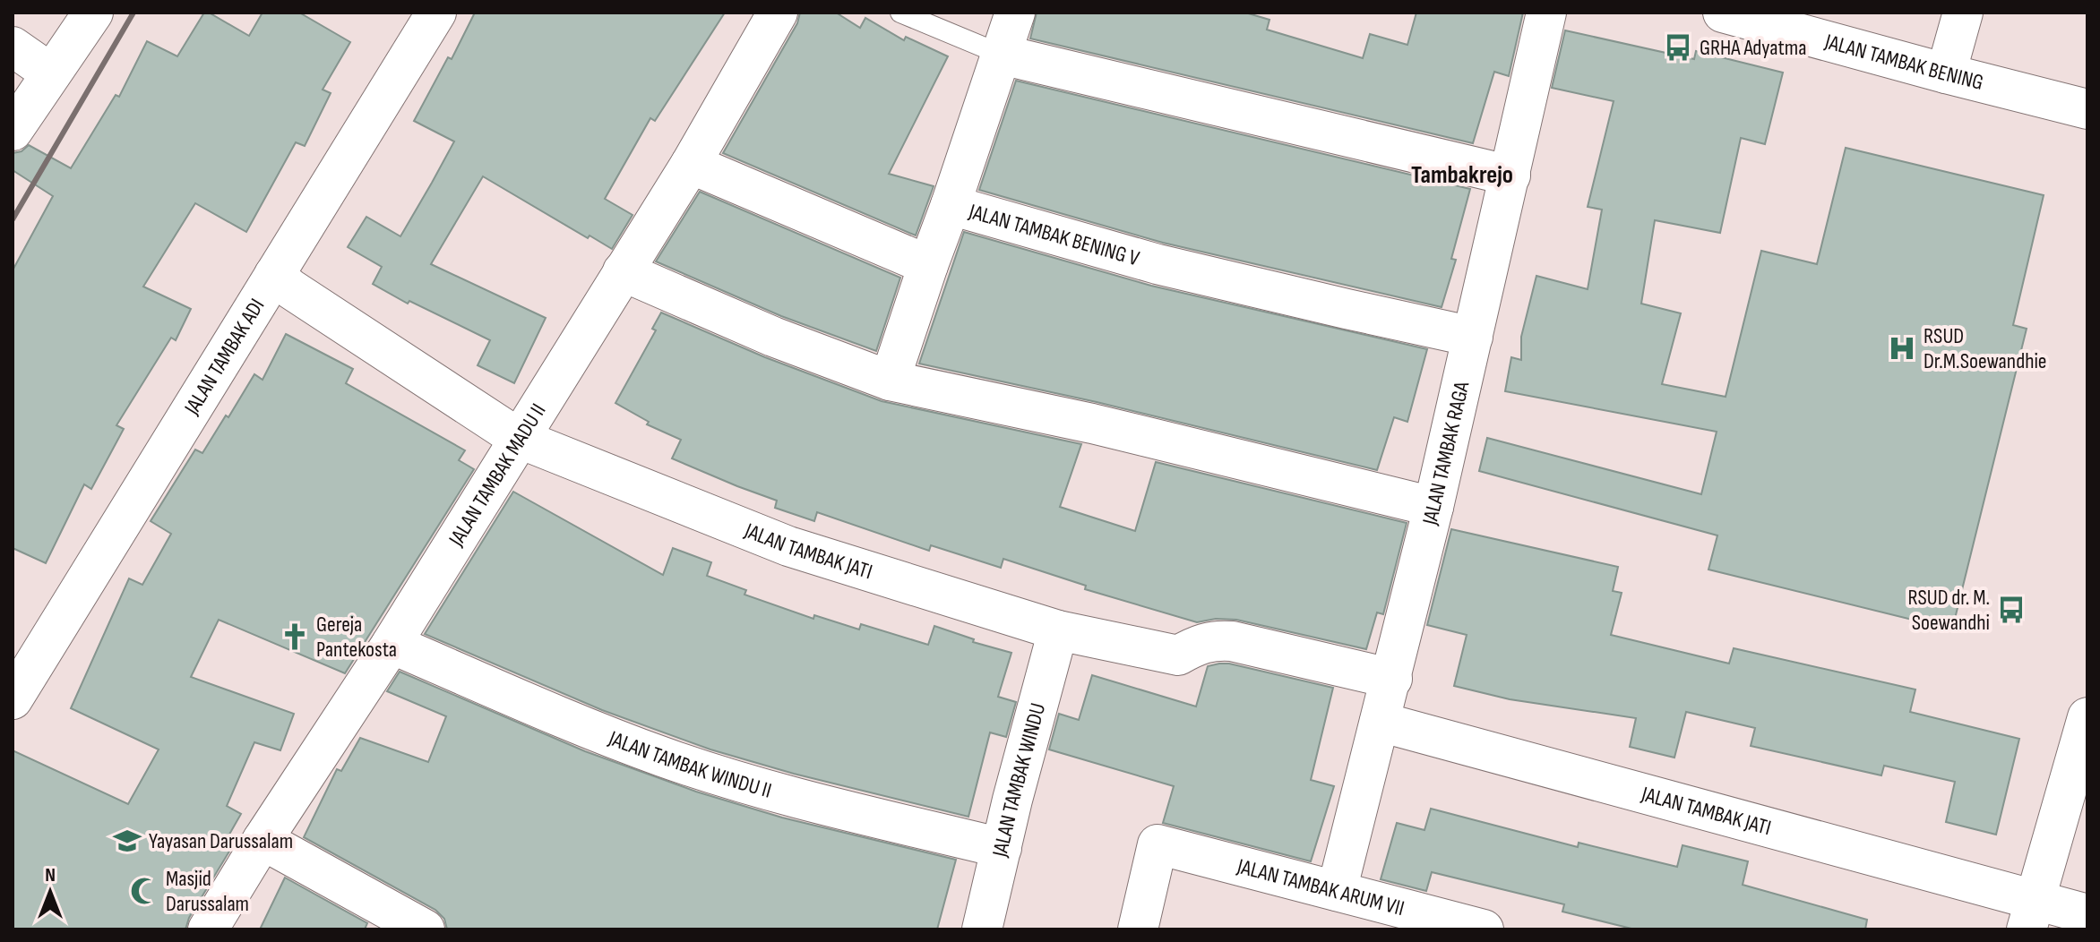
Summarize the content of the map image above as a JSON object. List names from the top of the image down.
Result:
{
  "streets": {
    "street": [
      "JALAN TAMBAK BENING",
      "JALAN TAMBAK BENING V",
      "JALAN TAMBAK ADI",
      "JALAN TAMBAK RAGA",
      "JALAN TAMBAK MADU II",
      "JALAN TAMBAK JATI",
      "JALAN TAMBAK WINDU II",
      "JALAN TAMBAK WINDU",
      "JALAN TAMBAK ARUM VII"
    ]
  },
  "crossings": [
    ["JALAN TAMBAK BENING V", "JALAN TAMBAK RAGA"],
    ["JALAN TAMBAK ADI", "JALAN TAMBAK JATI"],
    ["JALAN TAMBAK RAGA", "JALAN TAMBAK JATI"],
    ["JALAN TAMBAK RAGA", "JALAN TAMBAK ARUM VII"],
    ["JALAN TAMBAK MADU II", "JALAN TAMBAK JATI"],
    ["JALAN TAMBAK MADU II", "JALAN TAMBAK WINDU II"],
    ["JALAN TAMBAK JATI", "JALAN TAMBAK WINDU"],
    ["JALAN TAMBAK WINDU II", "JALAN TAMBAK WINDU"]
  ],
  "districts": ["Tambakrejo"],
  "places": {
    "bus stop": ["GRHA Adyatma", "RSUD dr. M. Soewandhi"],
    "hospital": ["RSUD Dr.M.Soewandhie"],
    "church": ["Gereja Pantekosta"],
    "school or university": ["Yayasan Darussalam"],
    "mosque": ["Masjid Darussalam"]
  },
  "north": "top"
}
